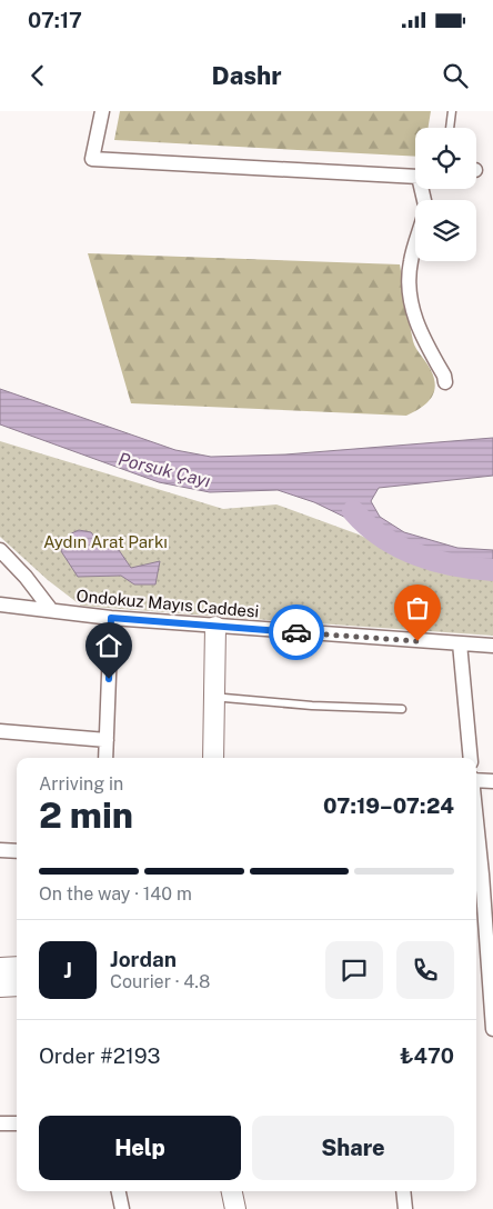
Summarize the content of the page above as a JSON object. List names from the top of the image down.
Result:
{
  "streets": {
    "street": ["Ondokuz Mayıs Caddesi"]
  },
  "water": ["Porsuk Çayı"],
  "parks": ["Aydın Arat Parkı"],
  "page": {
    "status": "07:17",
    "header": "Dashr",
    "heading": ["2 min", "Arriving in", "07:19–07:24"],
    "panel": [
      "Jordan",
      "Courier · 4.8",
      "Order #2193",
      "₺470"
    ],
    "bar": "On the way · 140 m",
    "round": "J",
    "buttons": ["Help", "Share"]
  }
}
